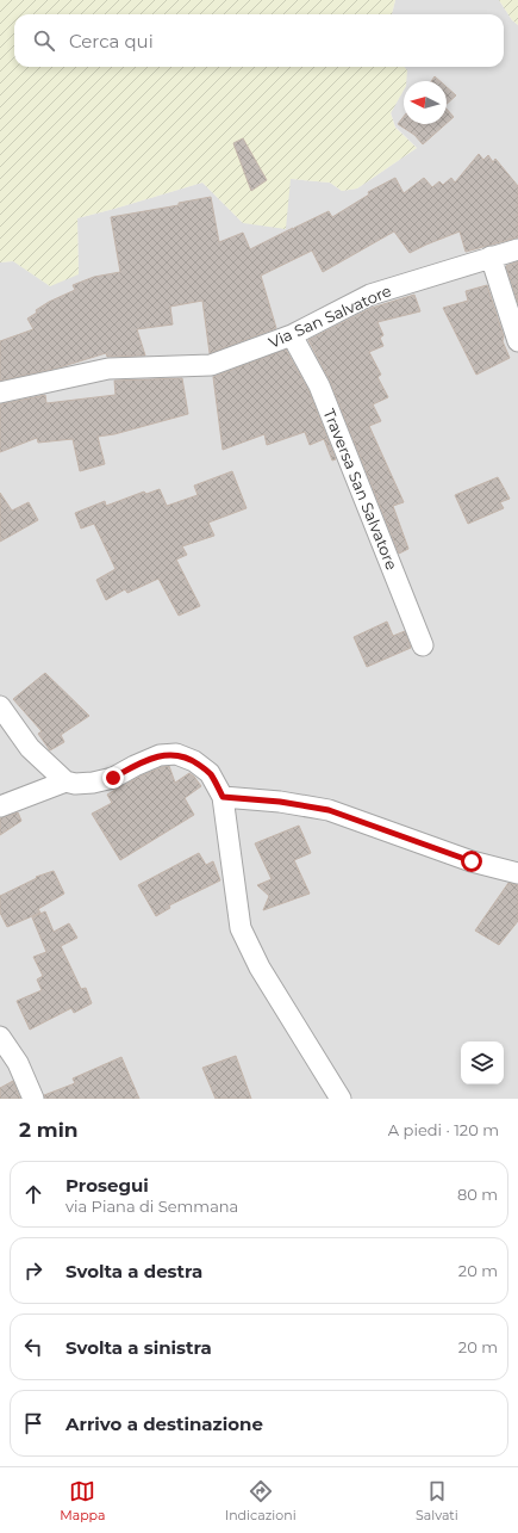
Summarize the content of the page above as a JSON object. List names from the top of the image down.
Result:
{
  "streets": {
    "street": ["Via San Salvatore", "Traversa San Salvatore"]
  },
  "crossings": [
    ["Via San Salvatore", "Traversa San Salvatore"]
  ],
  "north": "left",
  "page": {
    "search": "Cerca qui",
    "heading": ["2 min", "A piedi · 120 m"],
    "list": [
      ["Prosegui", "via Piana di Semmana", "80 m"],
      ["Svolta a destra", "20 m"],
      ["Svolta a sinistra", "20 m"],
      "Arrivo a destinazione"
    ],
    "nav": ["Mappa", "Indicazioni", "Salvati"]
  }
}
